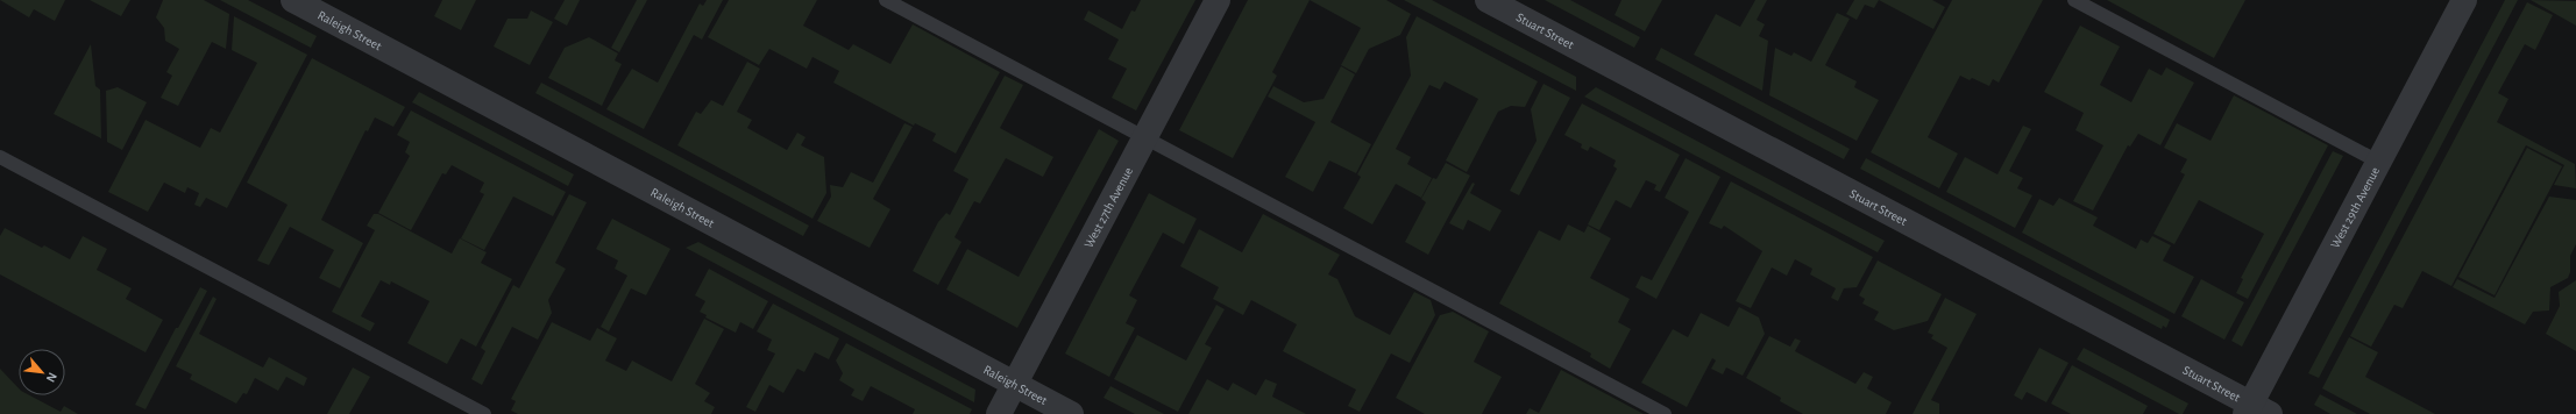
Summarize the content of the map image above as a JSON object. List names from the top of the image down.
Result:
{
  "streets": {
    "street": [
      "Raleigh Street",
      "Stuart Street",
      "West 27th Avenue",
      "West 29th Avenue"
    ]
  },
  "crossings": [
    ["Raleigh Street", "West 27th Avenue"],
    ["Stuart Street", "West 29th Avenue"]
  ],
  "north": "bottom right"
}
